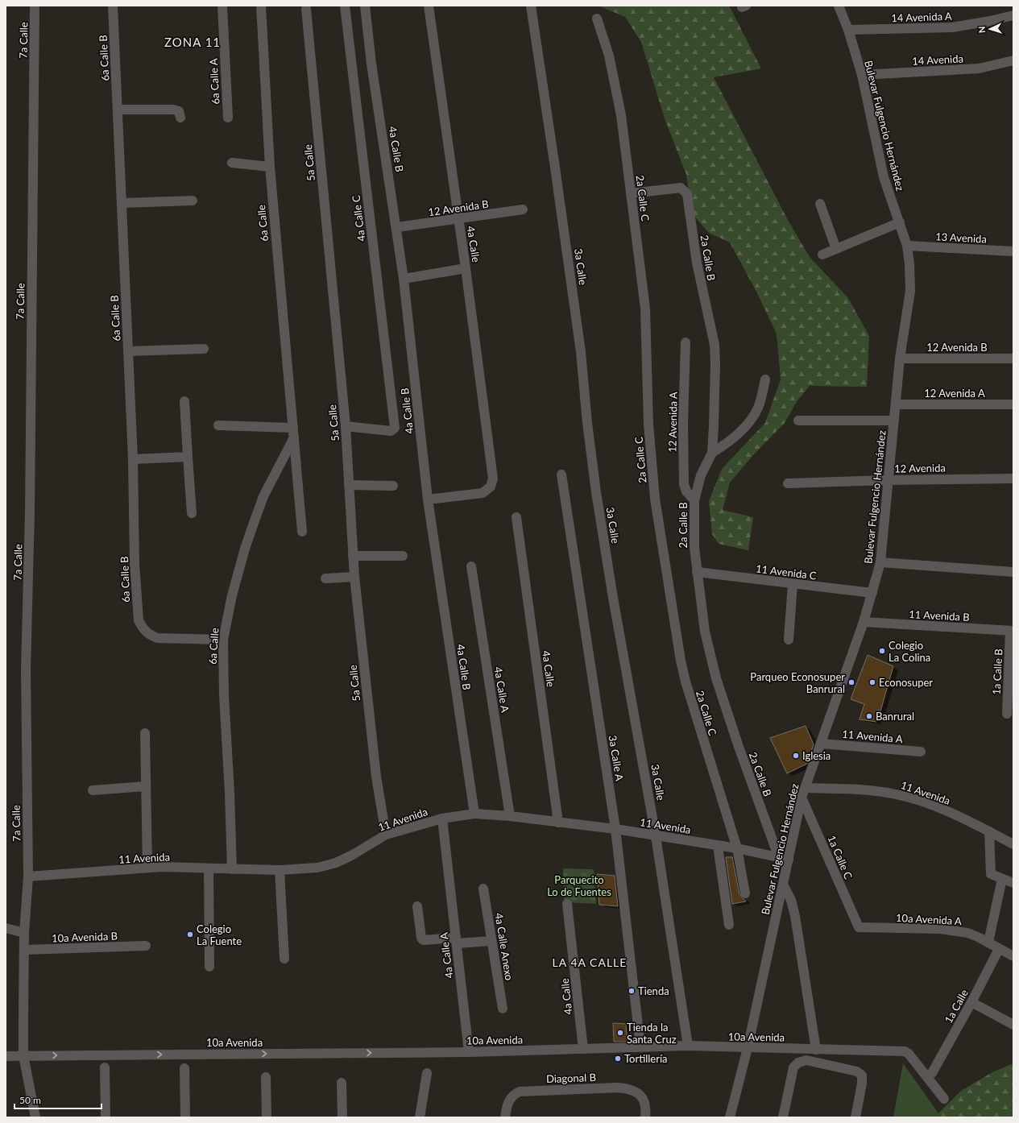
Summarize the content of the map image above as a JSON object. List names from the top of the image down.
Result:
{
  "streets": {
    "street": [
      "14 Avenida A",
      "7a Calle",
      "6a Calle B",
      "14 Avenida",
      "6a Calle A",
      "Bulevar Fulgencio Hernández",
      "4a Calle B",
      "5a Calle",
      "2a Calle C",
      "12 Avenida B",
      "4a Calle C",
      "6a Calle",
      "13 Avenida",
      "4a Calle",
      "2a Calle B",
      "3a Calle",
      "12 Avenida A",
      "12 Avenida",
      "11 Avenida C",
      "11 Avenida B",
      "1a Calle B",
      "4a Calle A",
      "11 Avenida A",
      "3a Calle A",
      "11 Avenida",
      "1a Calle C",
      "10a Avenida A",
      "10a Avenida B",
      "4a Calle Anexo",
      "1a Calle",
      "10a Avenida",
      "Diagonal B"
    ]
  },
  "crossings": [
    ["14 Avenida A", "Bulevar Fulgencio Hernández"],
    ["7a Calle", "11 Avenida"],
    ["7a Calle", "10a Avenida B"],
    ["7a Calle", "10a Avenida"],
    ["6a Calle B", "6a Calle"],
    ["14 Avenida", "Bulevar Fulgencio Hernández"],
    ["Bulevar Fulgencio Hernández", "12 Avenida B"],
    ["Bulevar Fulgencio Hernández", "13 Avenida"],
    ["Bulevar Fulgencio Hernández", "2a Calle B"],
    ["Bulevar Fulgencio Hernández", "12 Avenida A"],
    ["Bulevar Fulgencio Hernández", "12 Avenida"],
    ["Bulevar Fulgencio Hernández", "11 Avenida C"],
    ["Bulevar Fulgencio Hernández", "11 Avenida B"],
    ["Bulevar Fulgencio Hernández", "11 Avenida A"],
    ["Bulevar Fulgencio Hernández", "11 Avenida"],
    ["Bulevar Fulgencio Hernández", "1a Calle C"],
    ["Bulevar Fulgencio Hernández", "10a Avenida"],
    ["4a Calle B", "12 Avenida B"],
    ["4a Calle B", "4a Calle"],
    ["4a Calle B", "11 Avenida"],
    ["5a Calle", "4a Calle C"],
    ["5a Calle", "11 Avenida"],
    ["2a Calle C", "2a Calle B"],
    ["2a Calle C", "11 Avenida"],
    ["12 Avenida B", "4a Calle"],
    ["6a Calle", "11 Avenida"],
    ["4a Calle", "11 Avenida"],
    ["4a Calle", "10a Avenida"],
    ["2a Calle B", "12 Avenida A"],
    ["2a Calle B", "11 Avenida C"],
    ["2a Calle B", "11 Avenida"],
    ["3a Calle", "11 Avenida"],
    ["3a Calle", "10a Avenida"],
    ["11 Avenida B", "1a Calle B"],
    ["4a Calle A", "11 Avenida"],
    ["4a Calle A", "10a Avenida"],
    ["3a Calle A", "11 Avenida"],
    ["3a Calle A", "10a Avenida"],
    ["1a Calle C", "10a Avenida A"],
    ["10a Avenida A", "1a Calle"]
  ],
  "one_way": ["10a Avenida"],
  "districts": ["ZONA 11", "LA 4A CALLE"],
  "parks": ["Parquecito Lo de Fuentes"],
  "places": [
    "Colegio La Colina",
    "Parqueo Econosuper Banrural",
    "Econosuper",
    "Banrural",
    "Iglesia",
    "Colegio La Fuente",
    "Tienda",
    "Tienda la Santa Cruz",
    "Tortillería"
  ],
  "scale_bar": "50 m",
  "north": "left"
}
